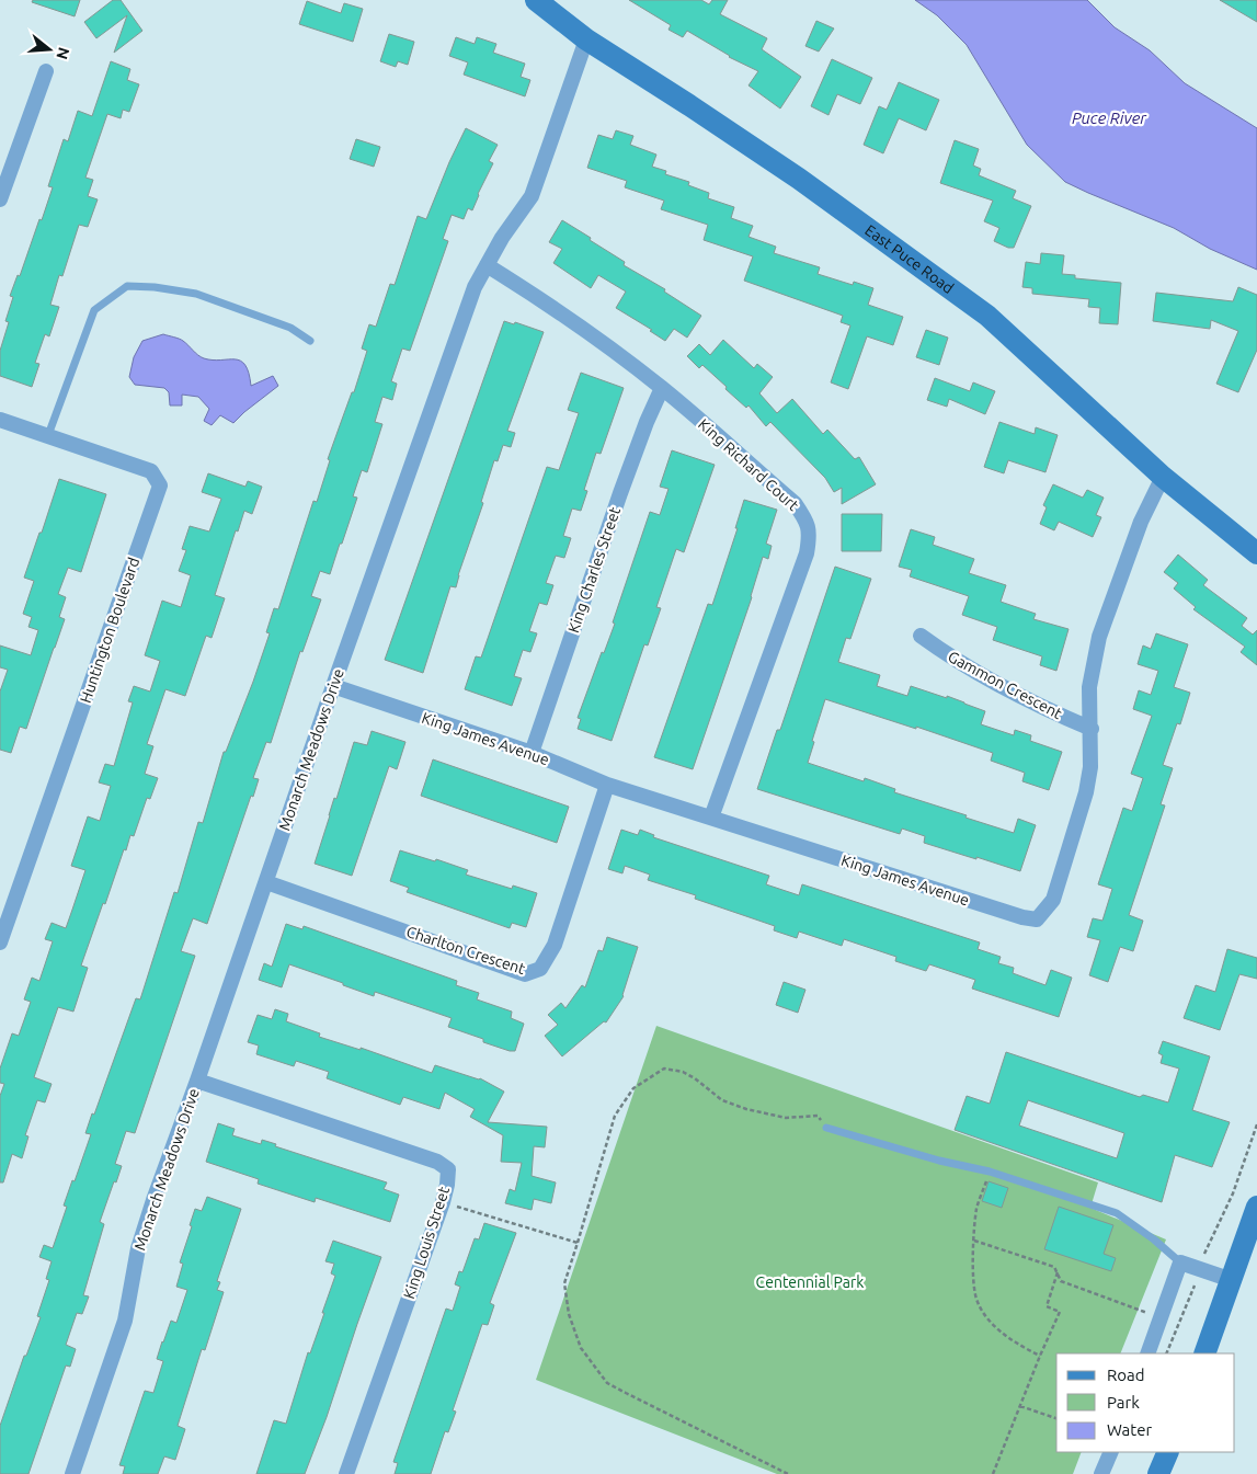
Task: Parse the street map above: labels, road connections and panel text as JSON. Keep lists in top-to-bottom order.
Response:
{
  "streets": {
    "main road": ["East Puce Road"],
    "street": [
      "King Richard Court",
      "King Charles Street",
      "Huntington Boulevard",
      "Gammon Crescent",
      "King James Avenue",
      "Monarch Meadows Drive",
      "Charlton Crescent",
      "King Louis Street"
    ]
  },
  "crossings": [
    ["East Puce Road", "King James Avenue"],
    ["East Puce Road", "Monarch Meadows Drive"],
    ["King Richard Court", "King Charles Street"],
    ["King Richard Court", "King James Avenue"],
    ["King Richard Court", "Monarch Meadows Drive"],
    ["King Charles Street", "King James Avenue"],
    ["Gammon Crescent", "King James Avenue"],
    ["King James Avenue", "Monarch Meadows Drive"],
    ["King James Avenue", "Charlton Crescent"],
    ["Monarch Meadows Drive", "Charlton Crescent"],
    ["Monarch Meadows Drive", "King Louis Street"]
  ],
  "water": ["Puce River"],
  "parks": ["Centennial Park"],
  "legend": ["Road", "Park", "Water"],
  "north": "right"
}
